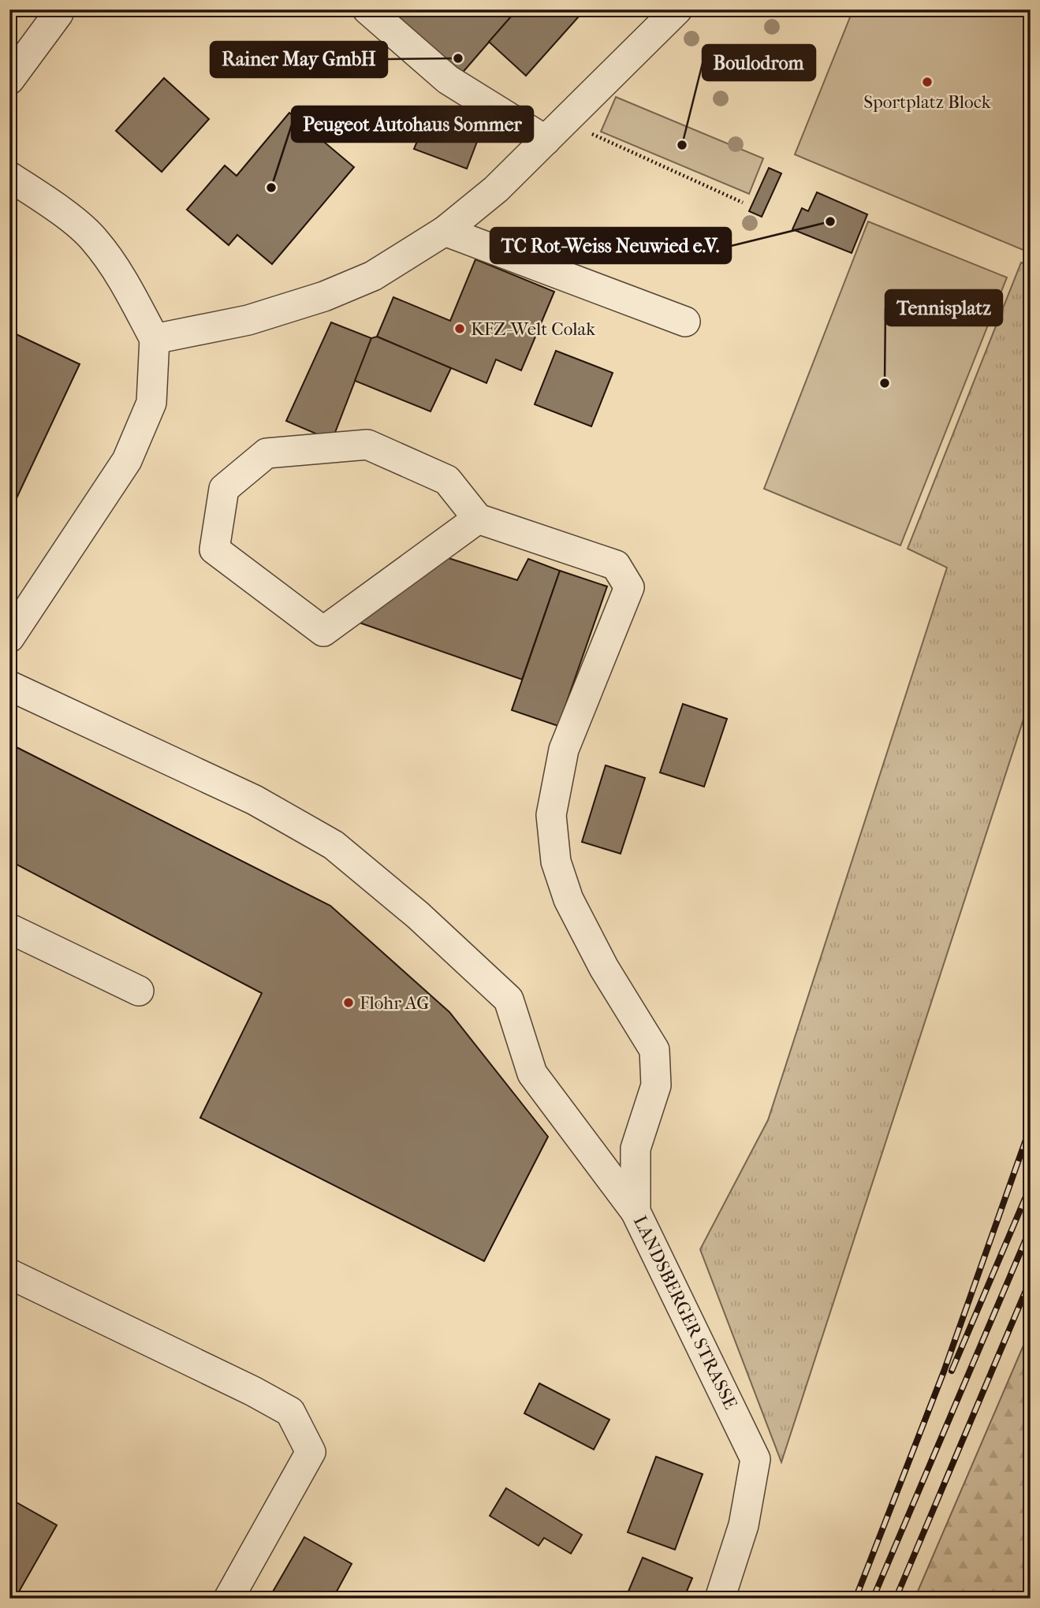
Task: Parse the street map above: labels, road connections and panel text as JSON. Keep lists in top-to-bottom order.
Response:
{
  "streets": {
    "street": ["LANDSBERGER STRASSE"]
  },
  "places": [
    "Rainer May GmbH",
    "Sportplatz Block",
    "Boulodrom",
    "Peugeot Autohaus Sommer",
    "TC Rot-Weiss Neuwied e.V.",
    "KFZ-Welt Colak",
    "Tennisplatz",
    "Flohr AG"
  ]
}
